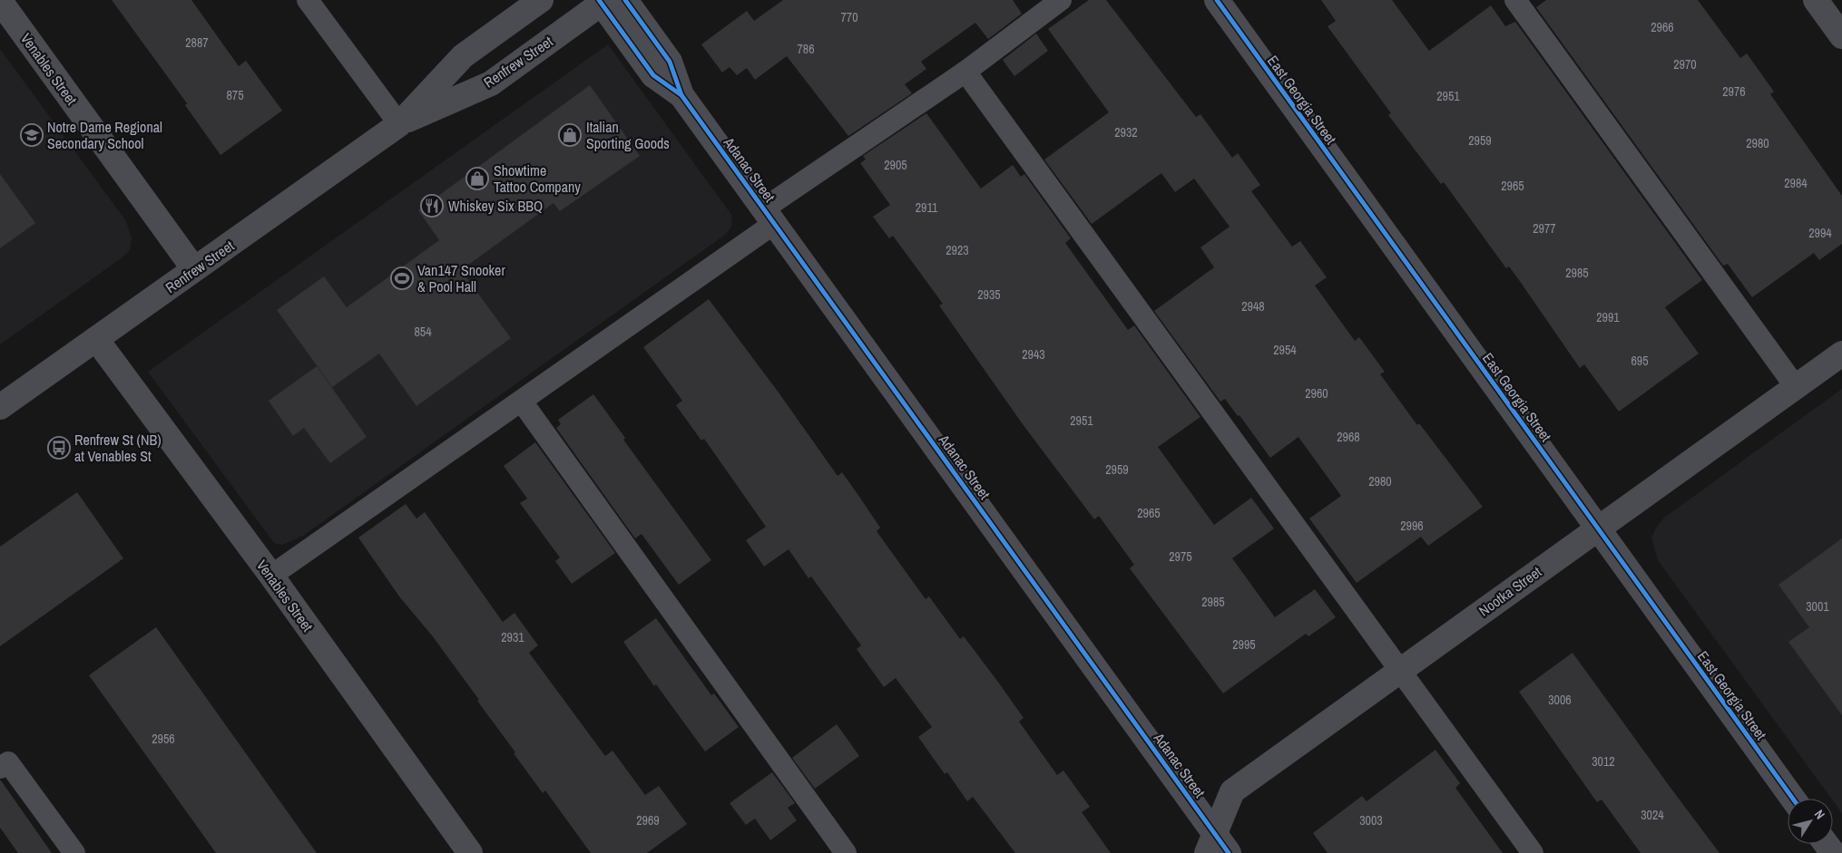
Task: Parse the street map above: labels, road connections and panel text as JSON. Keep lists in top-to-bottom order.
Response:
{
  "streets": {
    "street": [
      "Renfrew Street",
      "Venables Street",
      "East Georgia Street",
      "Adanac Street",
      "Nootka Street"
    ]
  },
  "crossings": [
    ["Renfrew Street", "Venables Street"],
    ["Renfrew Street", "Adanac Street"],
    ["East Georgia Street", "Nootka Street"],
    ["Adanac Street", "Nootka Street"]
  ],
  "places": {
    "school or university": ["Notre Dame Regional Secondary School"],
    "shop": ["Italian Sporting Goods", "Showtime Tattoo Company"],
    "restaurant": ["Whiskey Six BBQ"],
    "sports": ["Van147 Snooker & Pool Hall"],
    "bus stop": ["Renfrew St (NB) at Venables St"]
  },
  "house_numbers": [
    "770",
    "2966",
    "2887",
    "786",
    "2970",
    "2976",
    "875",
    "2951",
    "2932",
    "2959",
    "2980",
    "2905",
    "2984",
    "2965",
    "2911",
    "2977",
    "2994",
    "2923",
    "2985",
    "2935",
    "2948",
    "2991",
    "854",
    "2954",
    "2943",
    "695",
    "2960",
    "2951",
    "2968",
    "2959",
    "2980",
    "2965",
    "2996",
    "2975",
    "2985",
    "3001",
    "2931",
    "2995",
    "3006",
    "2956",
    "3012",
    "3024",
    "2969",
    "3003"
  ],
  "north": "top right"
}
